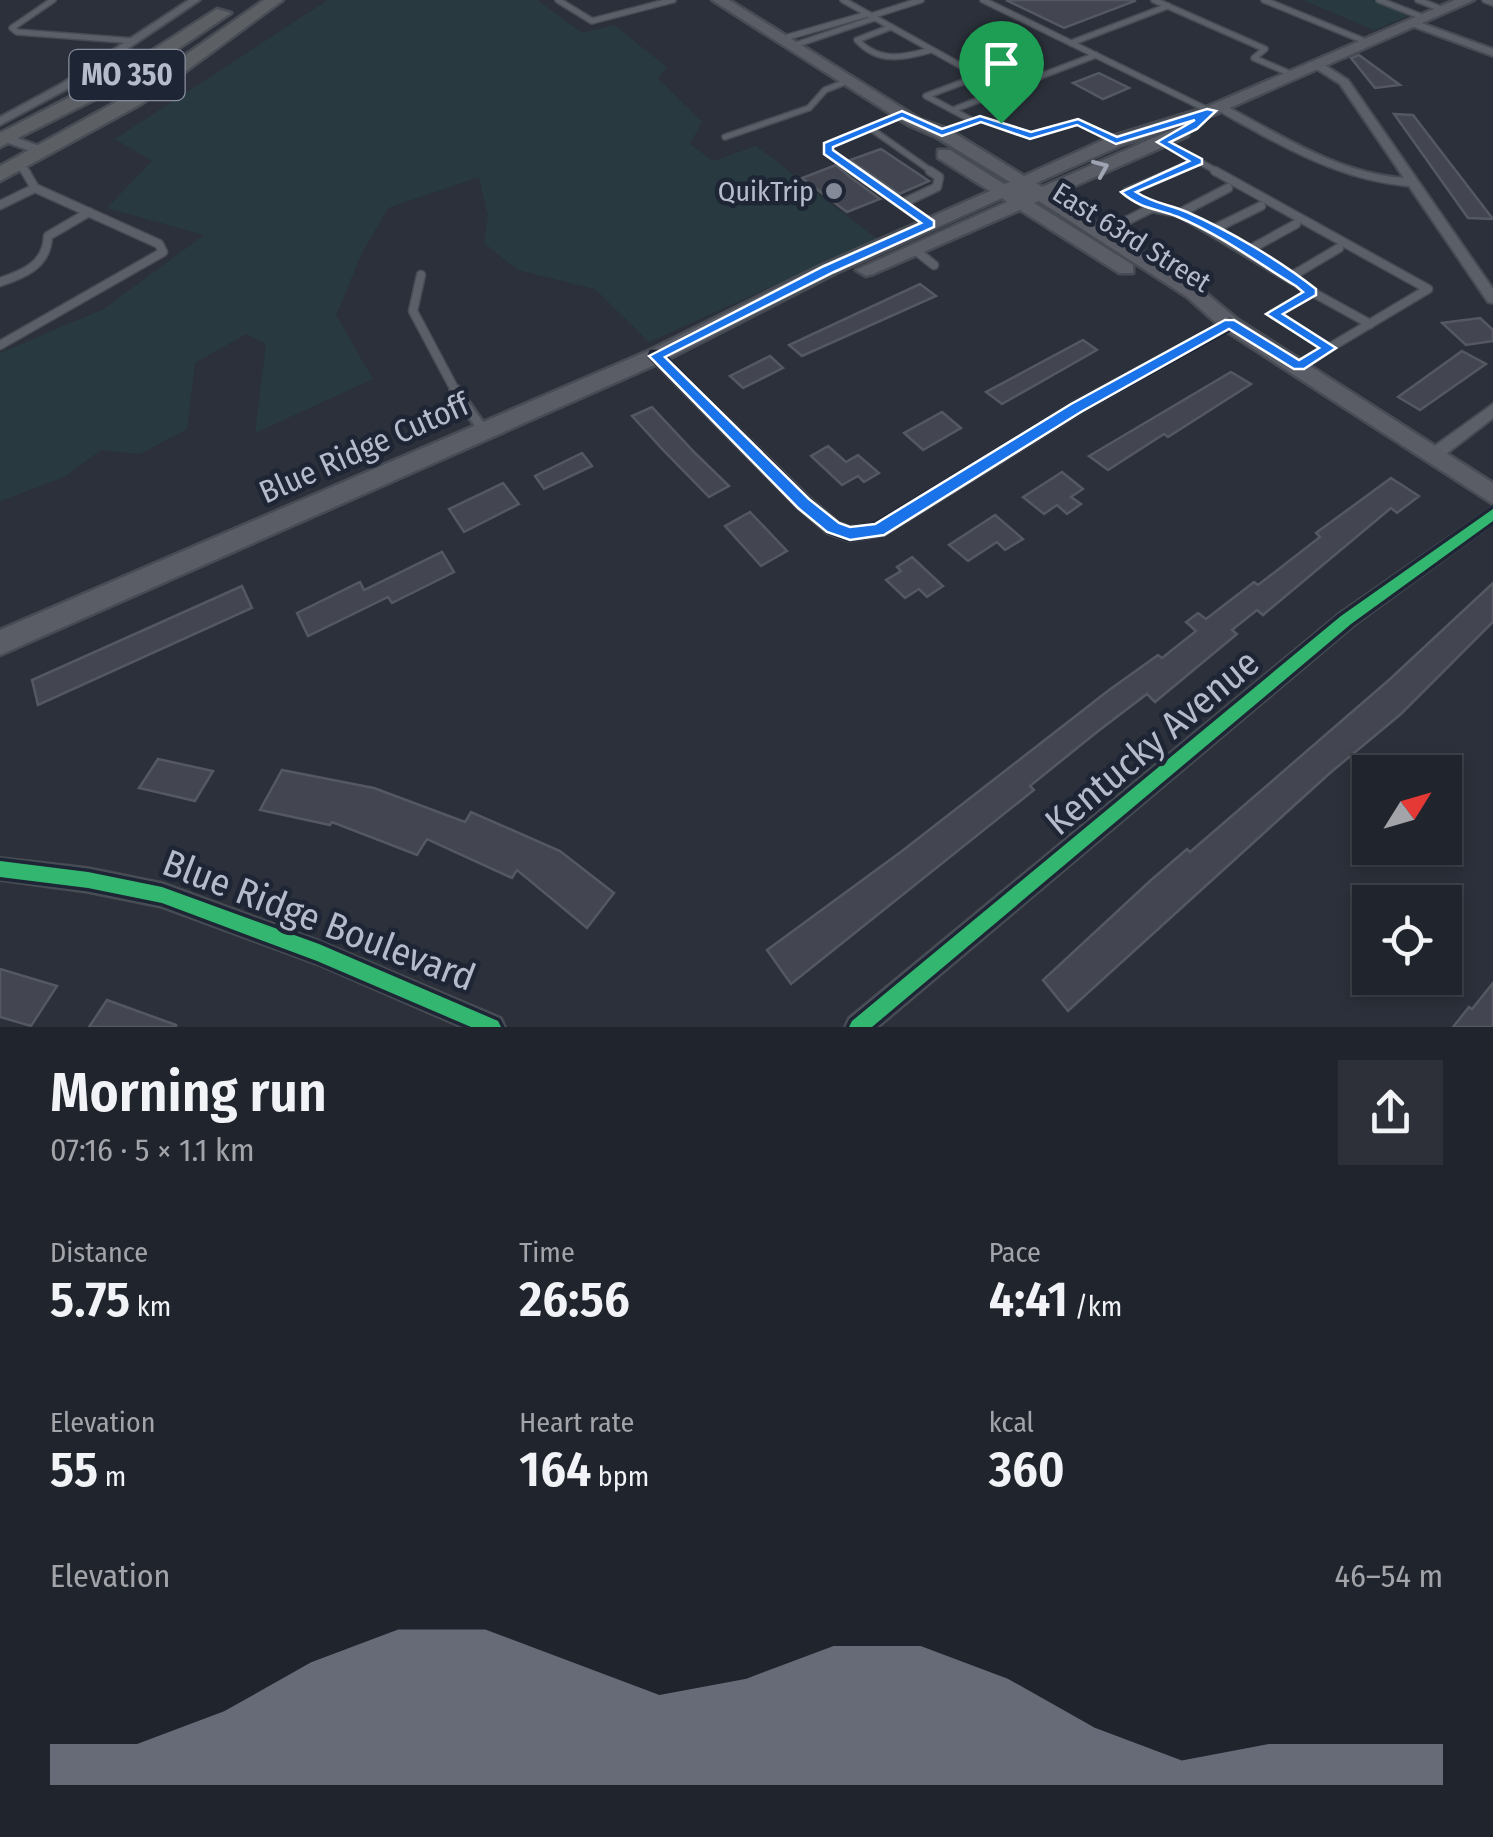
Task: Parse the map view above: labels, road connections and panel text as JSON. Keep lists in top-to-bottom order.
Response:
{
  "streets": {
    "highway": ["MO 350"],
    "main road": ["East 63rd Street", "Blue Ridge Cutoff"],
    "street": ["Kentucky Avenue", "Blue Ridge Boulevard"]
  },
  "crossings": [
    ["East 63rd Street", "Blue Ridge Cutoff"]
  ],
  "places": ["QuikTrip"],
  "north": "top right",
  "page": {
    "heading": ["Morning run", "07:16 · 5 × 1.1 km"],
    "stats": [
      ["Distance", "5.75 km"],
      ["Time", "26:56"],
      ["Pace", "4:41 /km"],
      ["Elevation", "55 m"],
      ["Heart rate", "164 bpm"],
      ["kcal", "360"]
    ],
    "chart": ["Elevation", "46–54 m"]
  }
}
